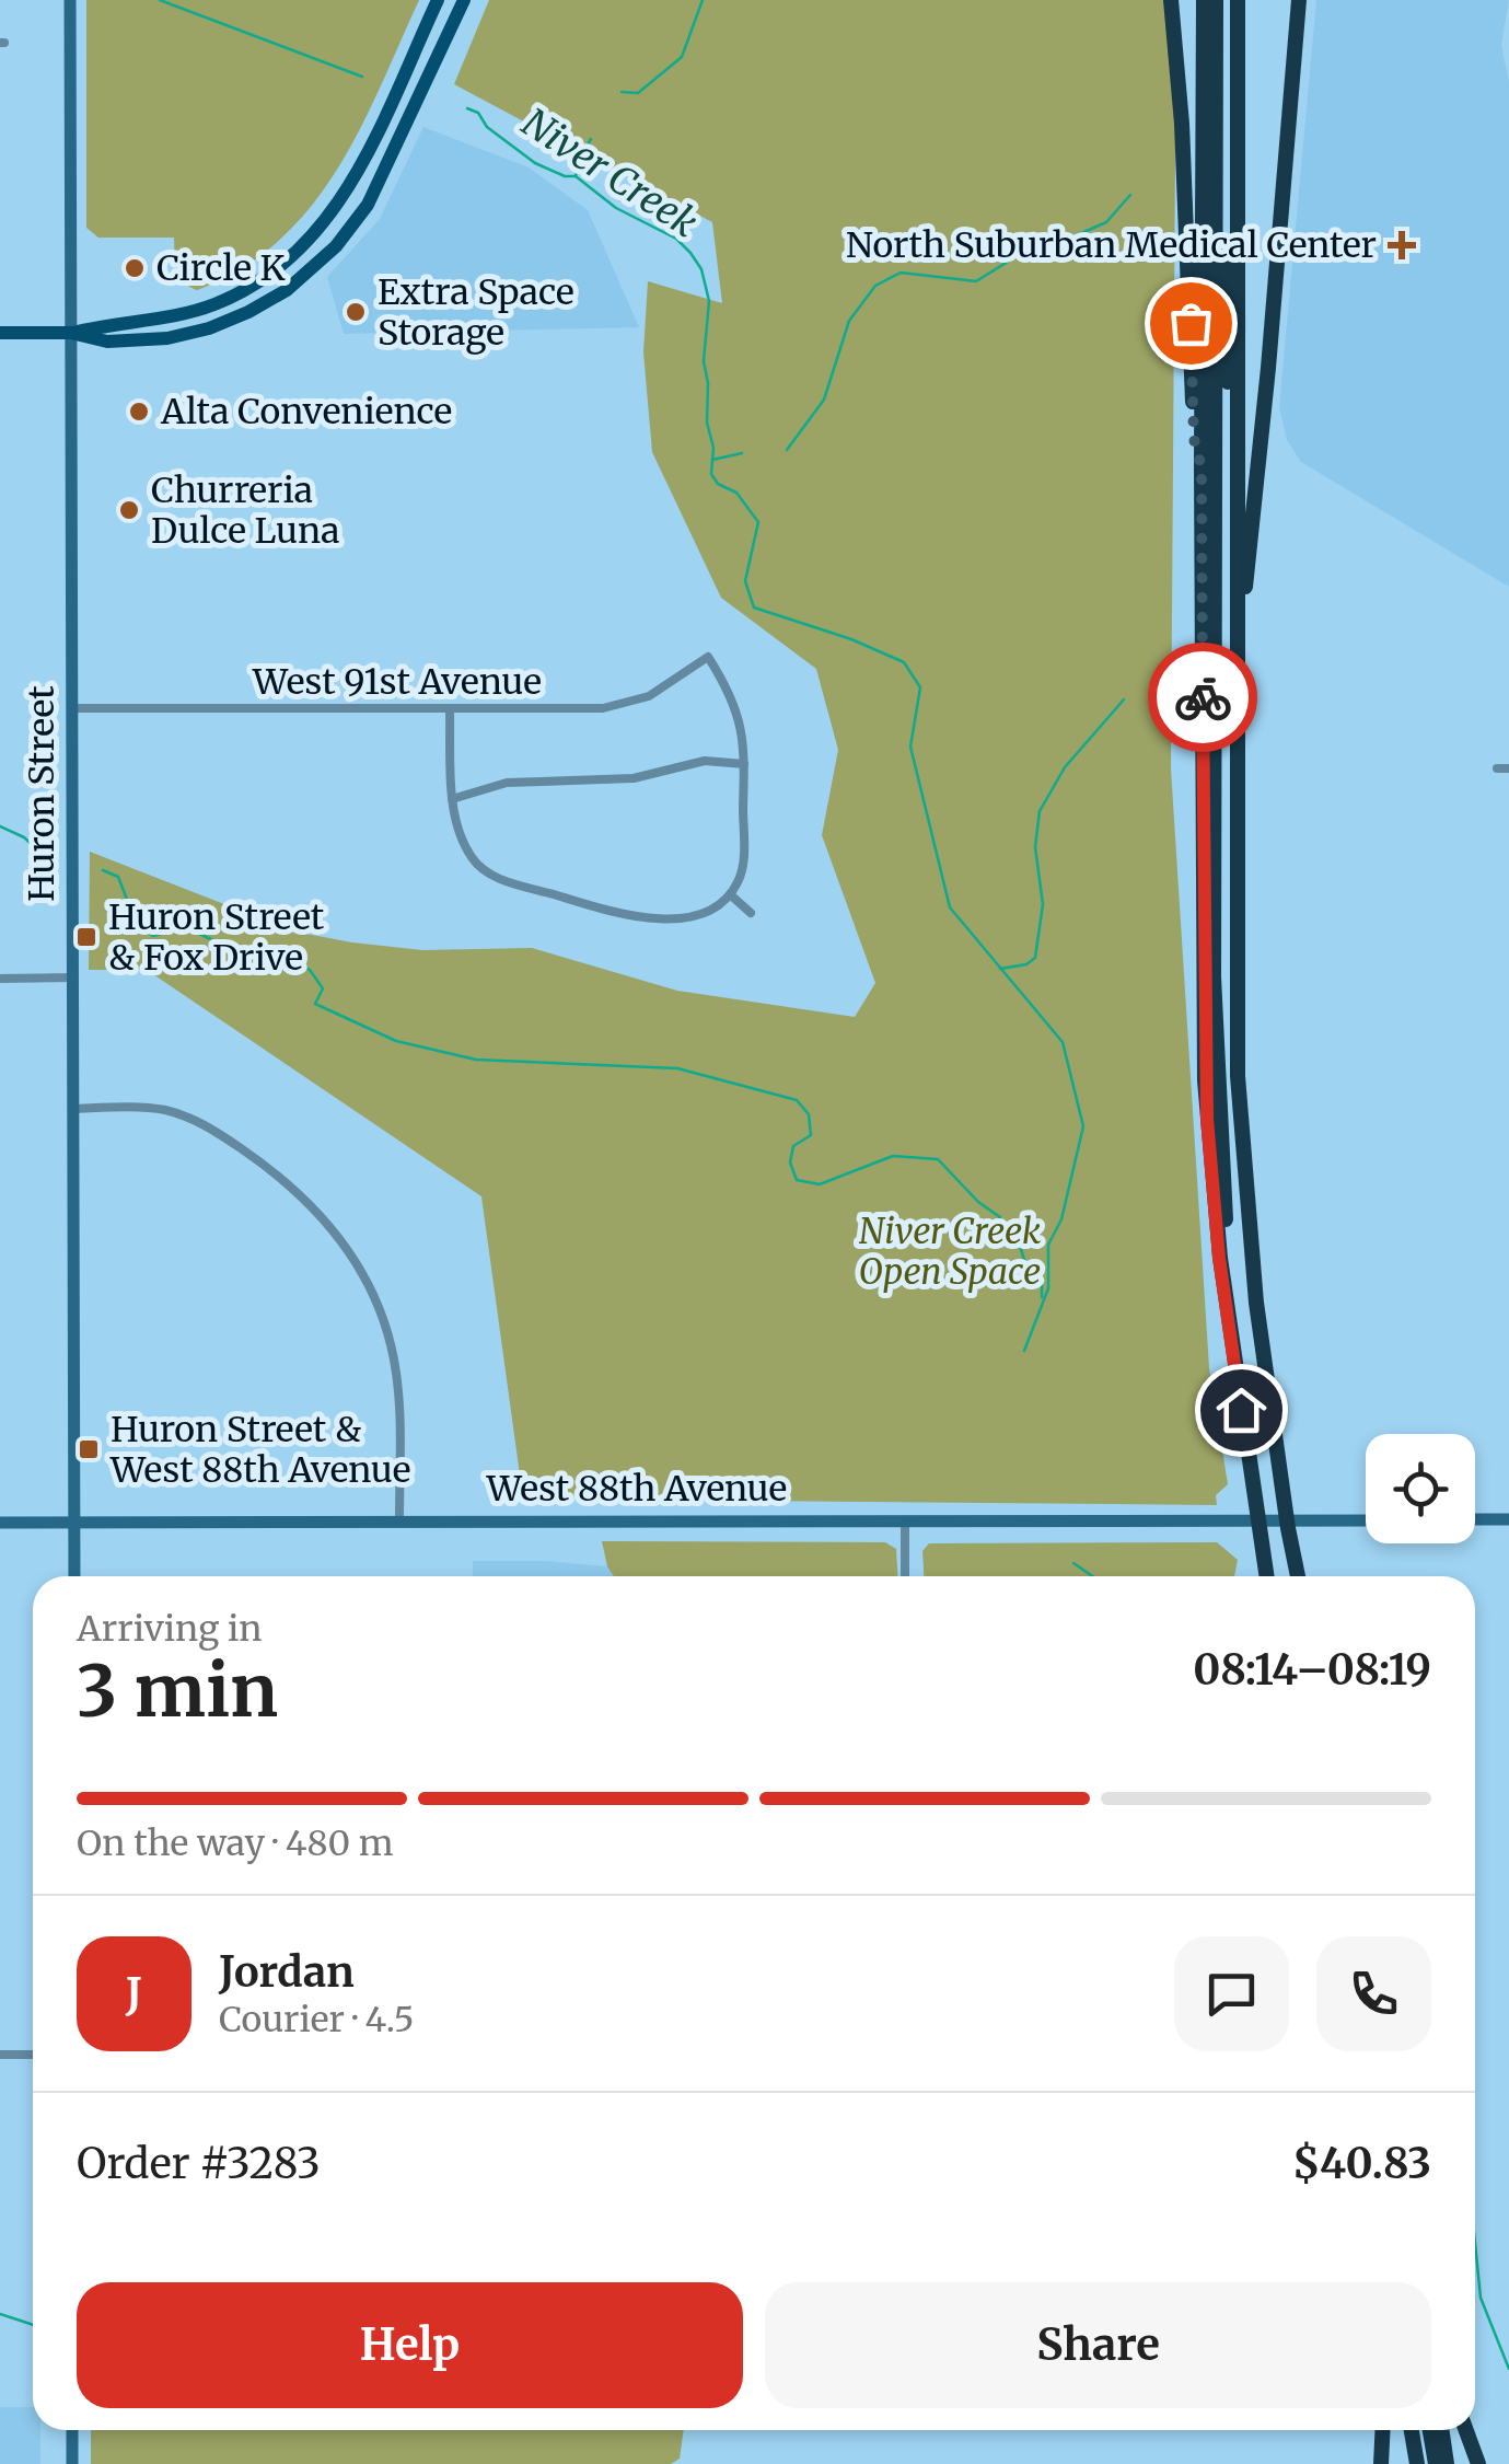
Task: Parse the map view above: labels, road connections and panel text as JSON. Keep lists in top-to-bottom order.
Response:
{
  "streets": {
    "main road": ["Huron Street", "West 88th Avenue"],
    "street": ["West 91st Avenue"]
  },
  "crossings": [
    ["West 91st Avenue", "Huron Street"],
    ["Huron Street", "West 88th Avenue"]
  ],
  "water": ["Niver Creek"],
  "parks": ["Niver Creek Open Space"],
  "places": {
    "health": ["North Suburban Medical Center"],
    "other": [
      "Circle K",
      "Extra Space Storage",
      "Alta Convenience",
      "Churreria Dulce Luna"
    ],
    "transit": ["Huron Street & Fox Drive", "Huron Street & West 88th Avenue"]
  },
  "page": {
    "heading": ["3 min", "Arriving in", "08:14–08:19"],
    "panel": [
      "Jordan",
      "Courier · 4.5",
      "Order #3283",
      "$40.83"
    ],
    "bar": "On the way · 480 m",
    "round": "J",
    "buttons": ["Help", "Share"]
  }
}
